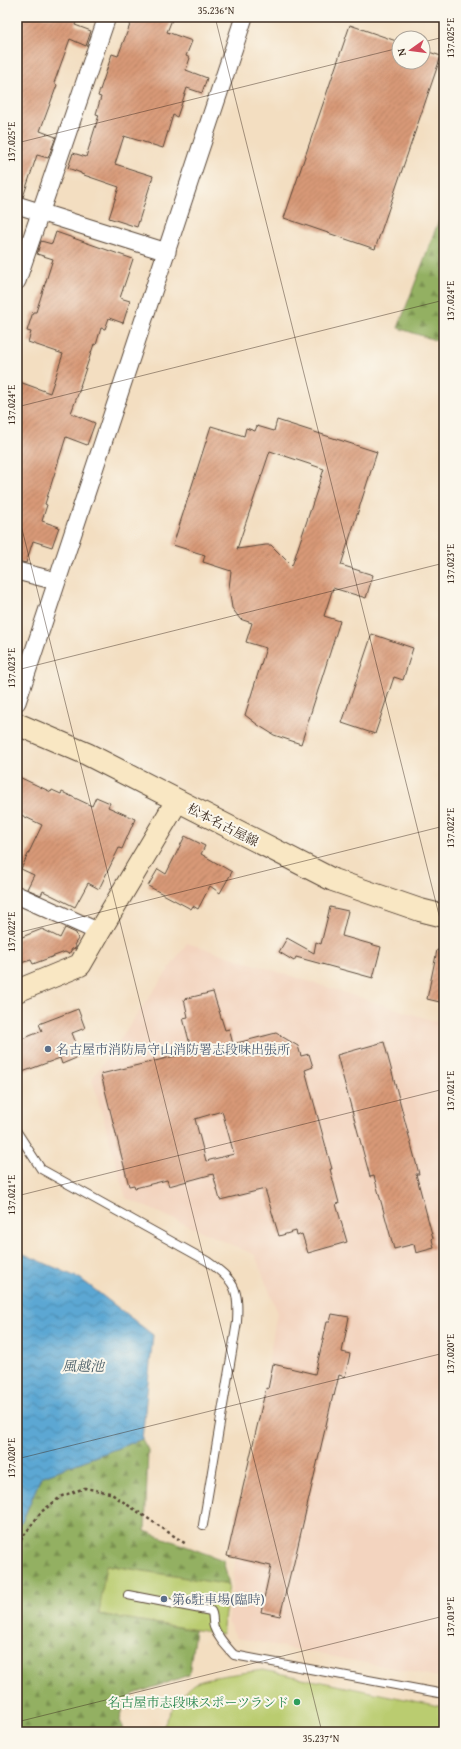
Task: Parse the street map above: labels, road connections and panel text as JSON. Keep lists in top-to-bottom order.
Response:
{
  "streets": {
    "main road": ["松本名古屋線"]
  },
  "water": ["風越池"],
  "places": ["名古屋市消防局守山消防署志段味出張所", "第6駐車場(臨時)", "名古屋市志段味スポーツランド"],
  "north": "left",
  "coordinates": [
    "35.236°N",
    "137.025°E",
    "137.024°E",
    "137.023°E",
    "137.022°E",
    "137.021°E",
    "137.020°E",
    "137.019°E",
    "35.237°N"
  ]
}
